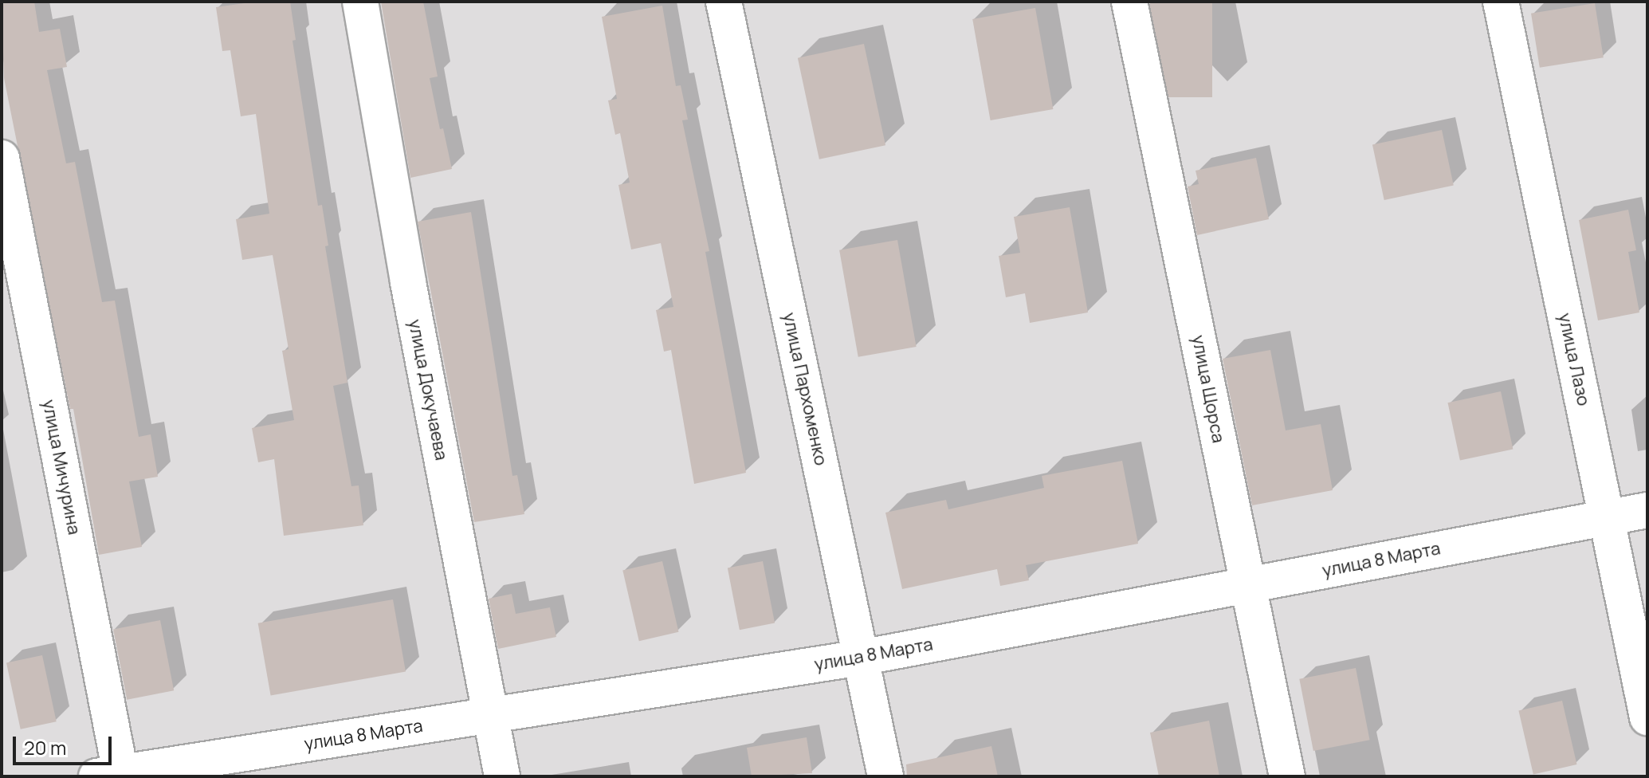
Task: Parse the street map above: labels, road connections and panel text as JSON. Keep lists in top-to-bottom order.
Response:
{
  "streets": {
    "street": [
      "улица Лазо",
      "улица Пархоменко",
      "улица Щорса",
      "улица Докучаева",
      "улица Мичурина",
      "улица 8 Марта"
    ]
  },
  "crossings": [
    ["улица Лазо", "улица 8 Марта"],
    ["улица Пархоменко", "улица 8 Марта"],
    ["улица Щорса", "улица 8 Марта"],
    ["улица Докучаева", "улица 8 Марта"],
    ["улица Мичурина", "улица 8 Марта"]
  ],
  "scale_bar": "20 m"
}
